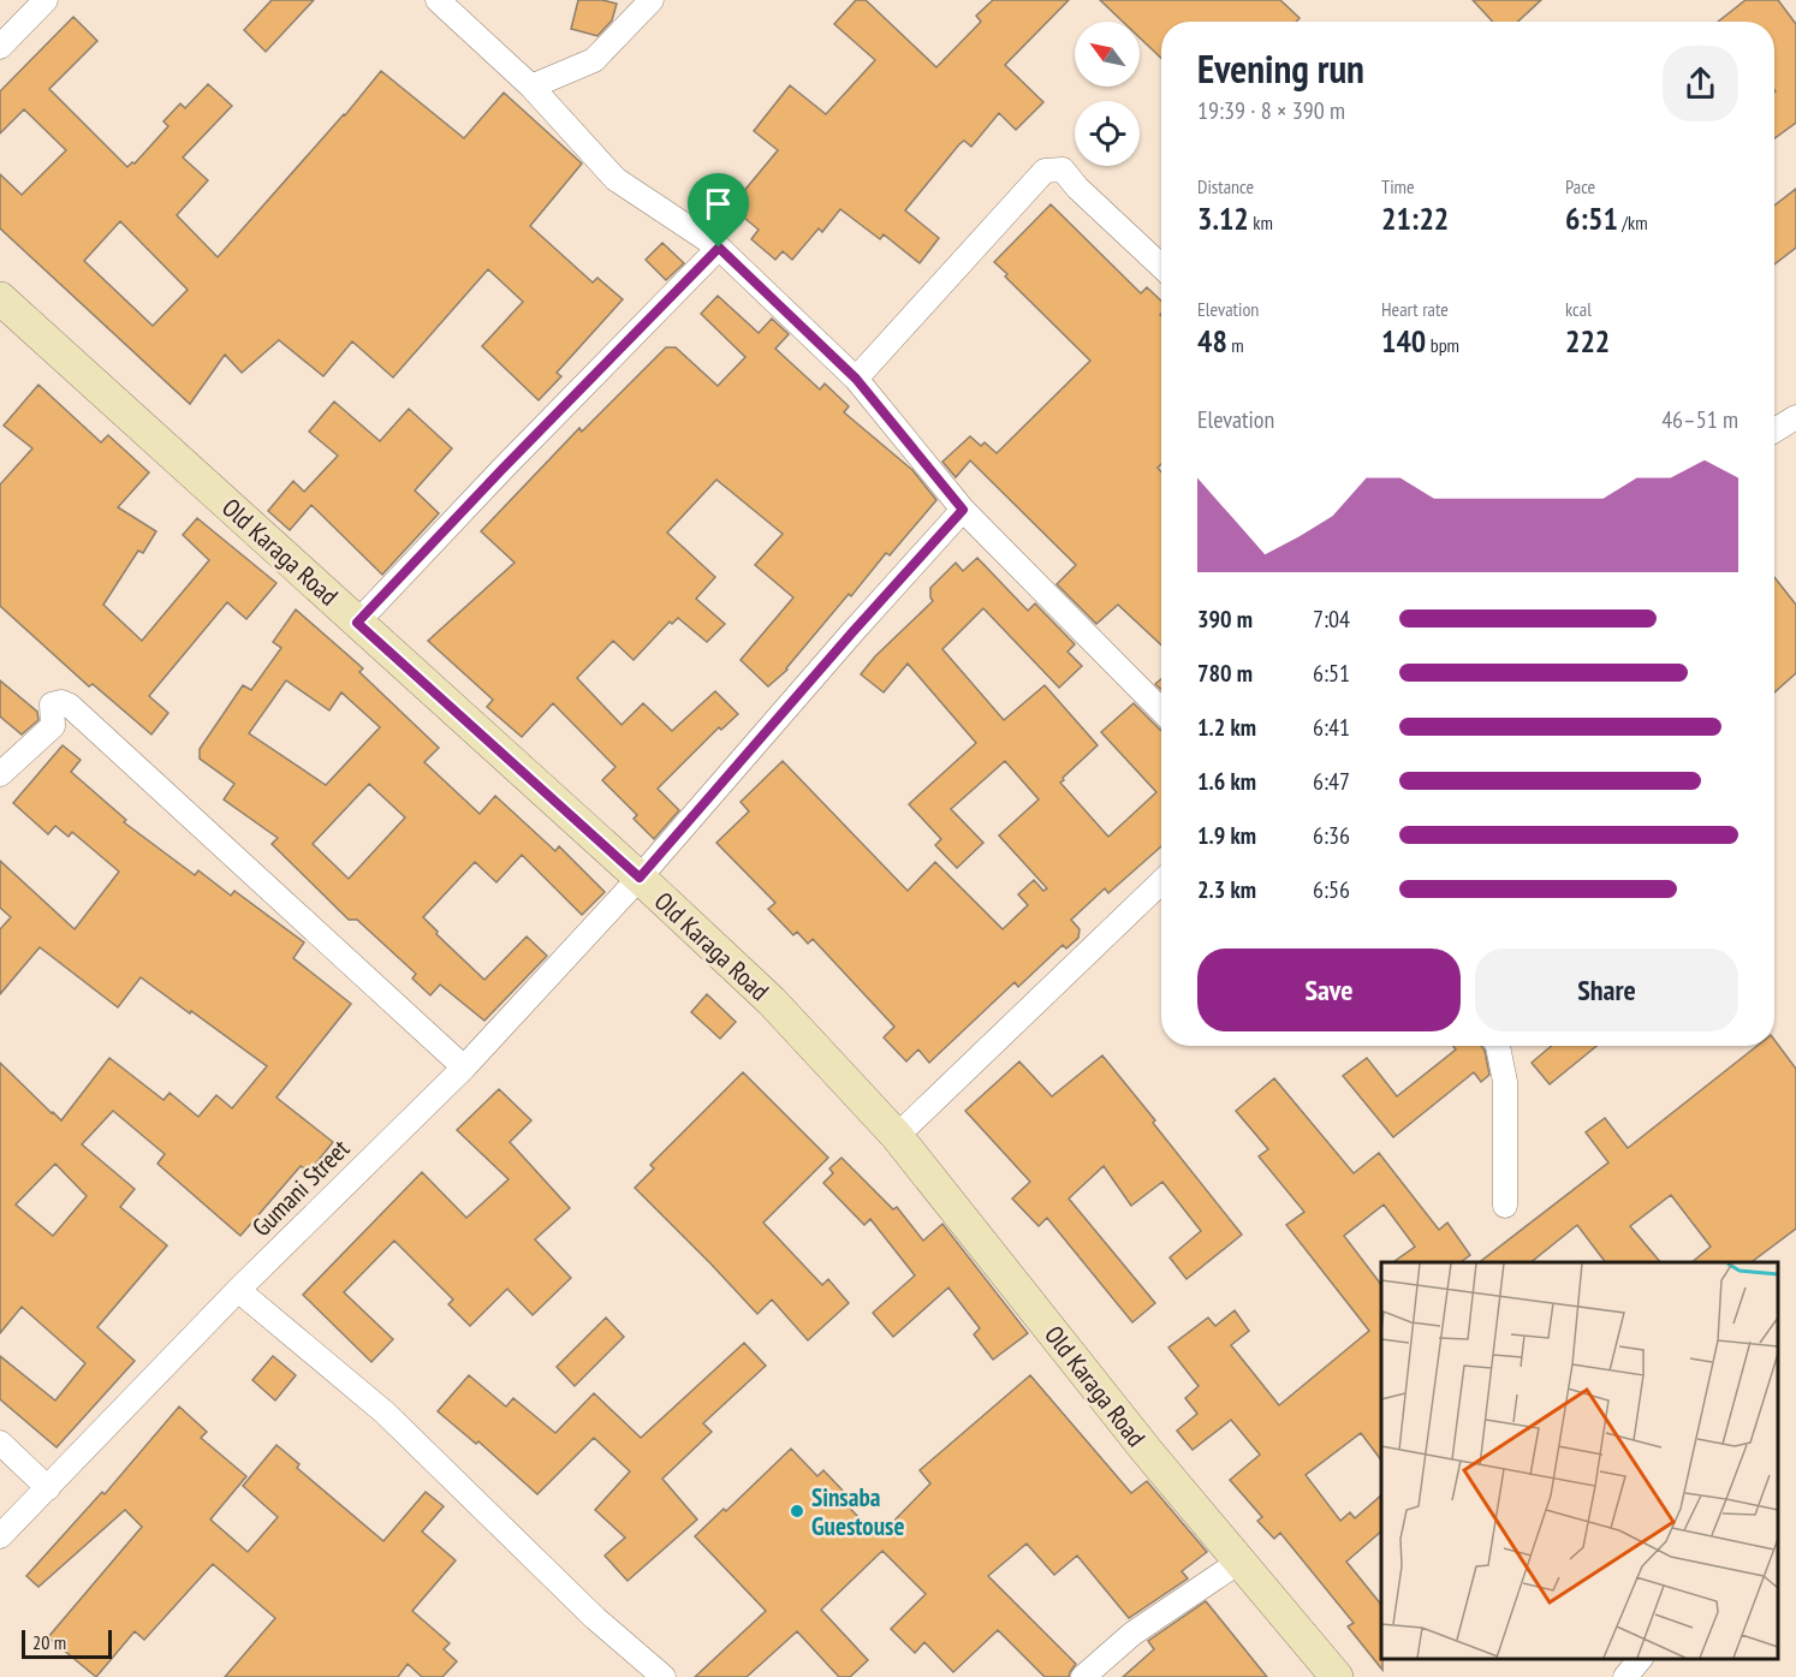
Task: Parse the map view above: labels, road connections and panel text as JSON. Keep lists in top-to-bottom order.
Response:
{
  "streets": {
    "street": ["Old Karaga Road", "Gumani Street"]
  },
  "crossings": [
    ["Old Karaga Road", "Gumani Street"]
  ],
  "places": ["Sinsaba Guestouse"],
  "scale_bar": "20 m",
  "north": "top left",
  "page": {
    "heading": ["Evening run", "19:39 · 8 × 390 m"],
    "stats": [
      ["Distance", "3.12 km"],
      ["Time", "21:22"],
      ["Pace", "6:51 /km"],
      ["Elevation", "48 m"],
      ["Heart rate", "140 bpm"],
      ["kcal", "222"]
    ],
    "chart": ["Elevation", "46–51 m"],
    "list": [
      {
        "name": "390 m",
        "note": "7:04"
      },
      {
        "name": "780 m",
        "note": "6:51"
      },
      {
        "name": "1.2 km",
        "note": "6:41"
      },
      {
        "name": "1.6 km",
        "note": "6:47"
      },
      {
        "name": "1.9 km",
        "note": "6:36"
      },
      {
        "name": "2.3 km",
        "note": "6:56"
      }
    ],
    "buttons": ["Save", "Share"],
    "scale": "20 m"
  }
}
